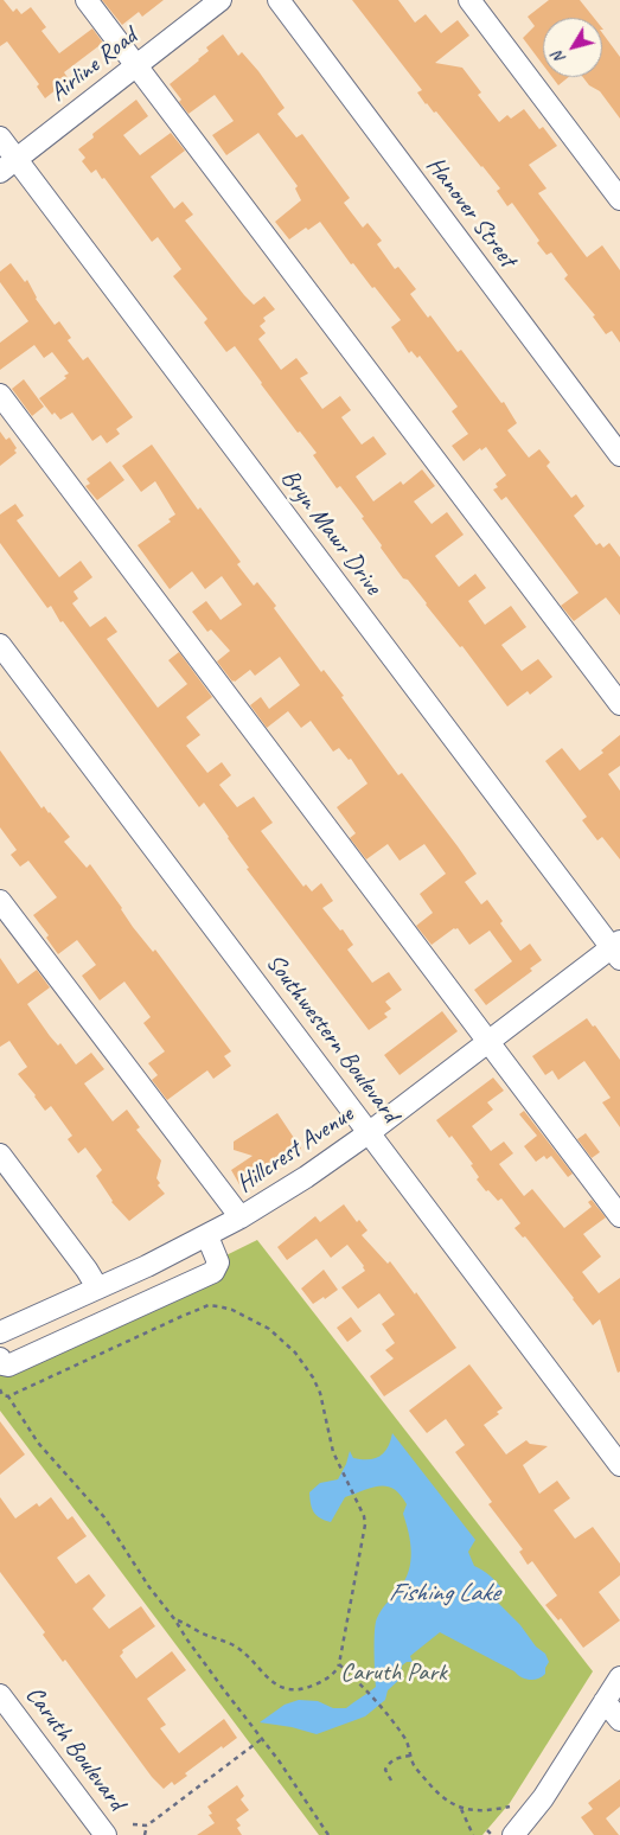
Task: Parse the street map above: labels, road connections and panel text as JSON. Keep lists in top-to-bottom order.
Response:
{
  "streets": {
    "street": [
      "Airline Road",
      "Hanover Street",
      "Bryn Mawr Drive",
      "Southwestern Boulevard",
      "Hillcrest Avenue",
      "Caruth Boulevard"
    ]
  },
  "crossings": [
    ["Airline Road", "Bryn Mawr Drive"],
    ["Bryn Mawr Drive", "Hillcrest Avenue"],
    ["Southwestern Boulevard", "Hillcrest Avenue"]
  ],
  "water": ["Fishing Lake"],
  "parks": ["Caruth Park"],
  "north": "bottom left"
}
